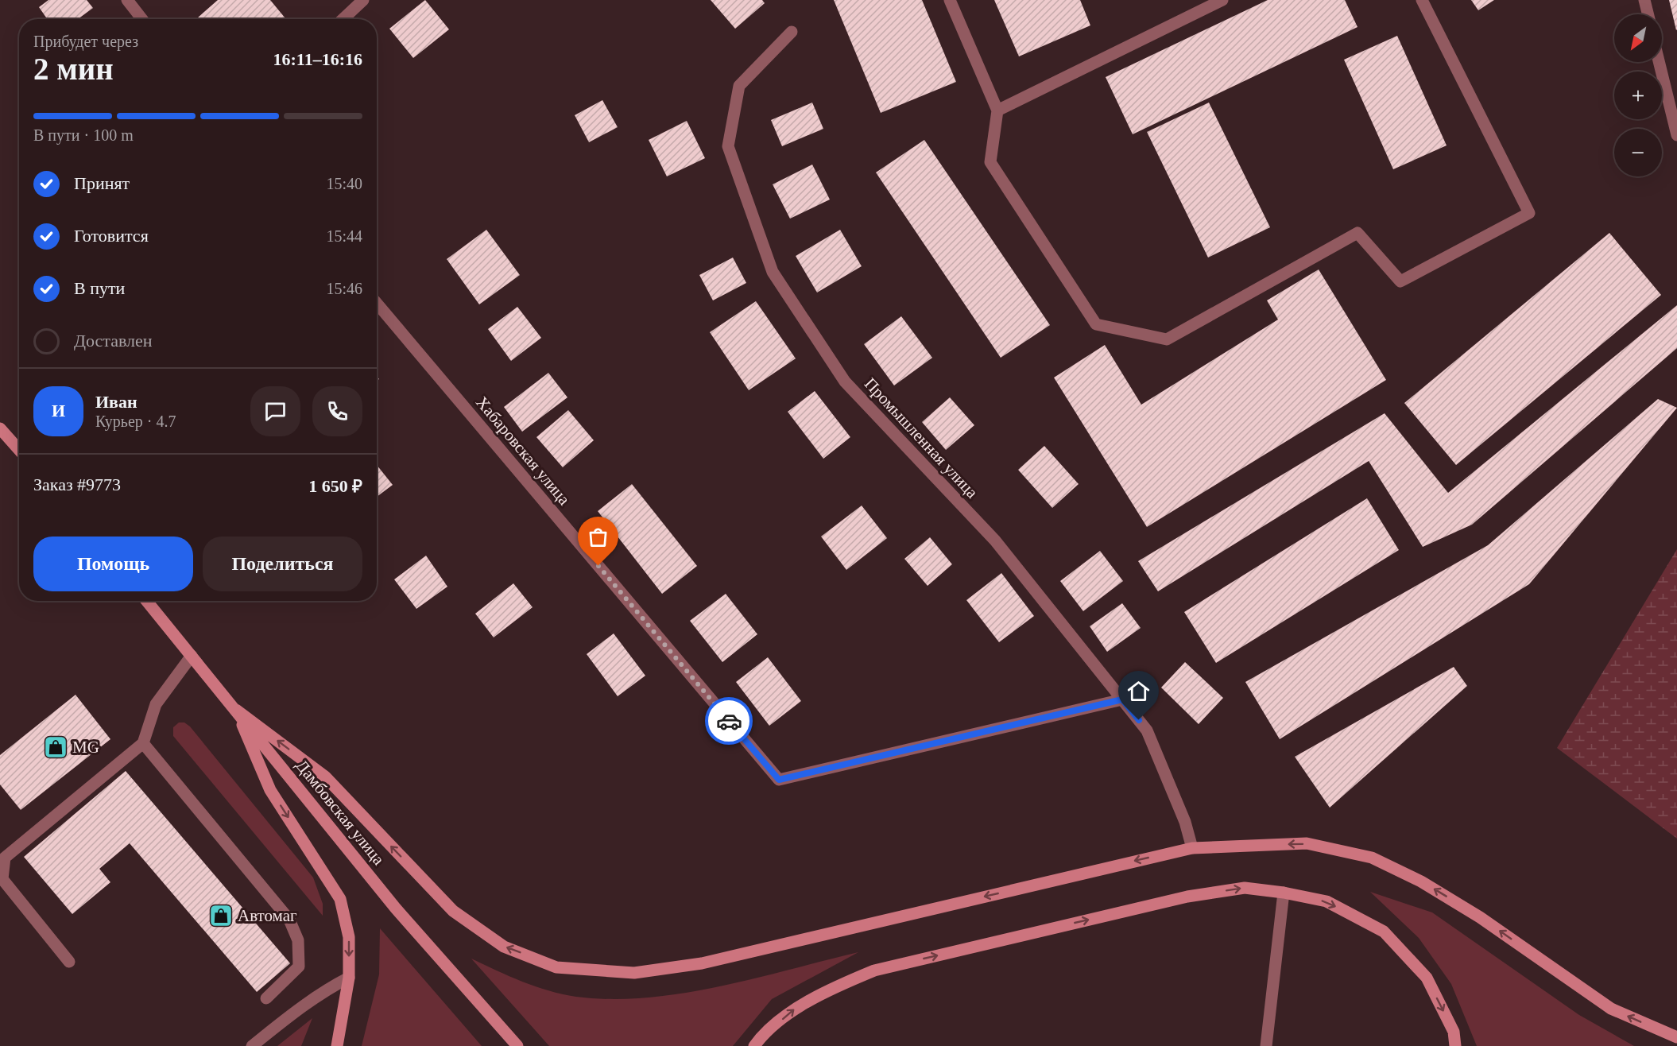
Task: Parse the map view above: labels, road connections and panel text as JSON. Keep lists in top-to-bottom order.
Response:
{
  "streets": {
    "main road": ["Дамбовская улица"],
    "street": ["Промышленная улица", "Хабаровская улица"]
  },
  "crossings": [
    ["Промышленная улица", "Хабаровская улица"]
  ],
  "places": {
    "shop": ["MG", "Автомаг"]
  },
  "north": "bottom left",
  "page": {
    "map_buttons": ["+", "−"],
    "heading": ["2 мин", "Прибудет через", "16:11–16:16"],
    "panel": [
      "Иван",
      "Курьер · 4.7",
      "Заказ #9773",
      "1 650 ₽"
    ],
    "bar": "В пути · 100 m",
    "list": [
      ["Принят", "15:40"],
      ["Готовится", "15:44"],
      ["В пути", "15:46"],
      "Доставлен"
    ],
    "round": "И",
    "buttons": ["Помощь", "Поделиться"]
  }
}
